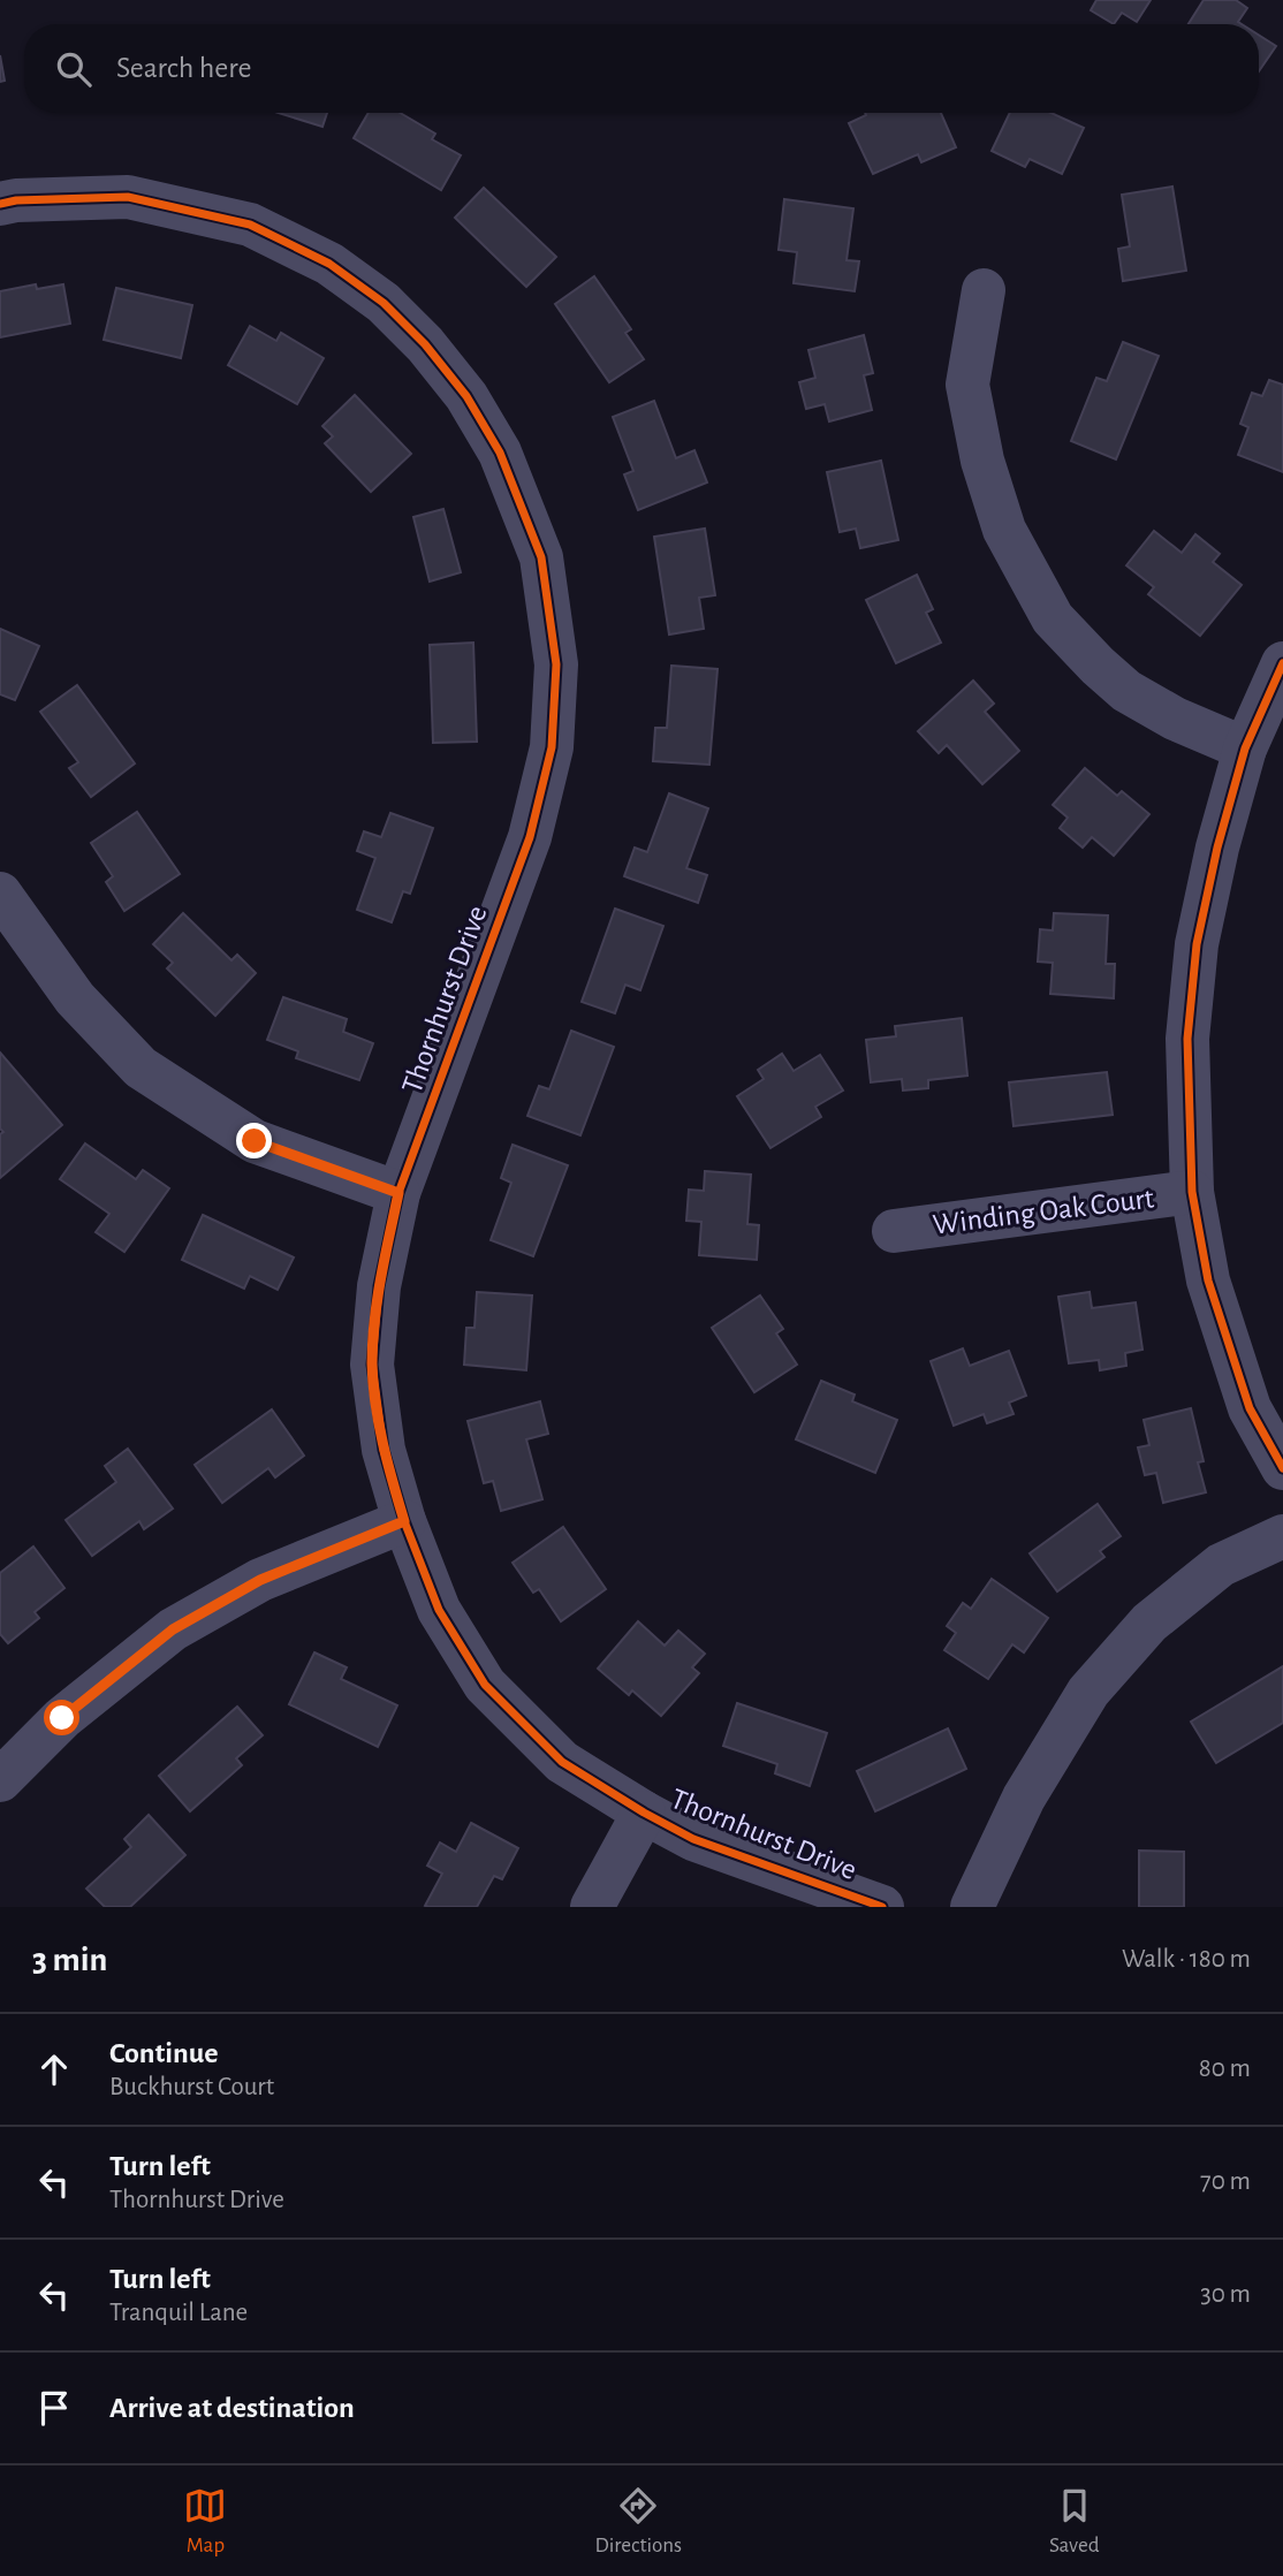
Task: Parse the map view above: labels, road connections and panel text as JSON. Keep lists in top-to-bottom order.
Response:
{
  "streets": {
    "street": ["Thornhurst Drive", "Winding Oak Court"]
  },
  "page": {
    "search": "Search here",
    "heading": ["3 min", "Walk · 180 m"],
    "list": [
      ["Continue", "Buckhurst Court", "80 m"],
      ["Turn left", "Thornhurst Drive", "70 m"],
      ["Turn left", "Tranquil Lane", "30 m"],
      "Arrive at destination"
    ],
    "nav": ["Map", "Directions", "Saved"]
  }
}
